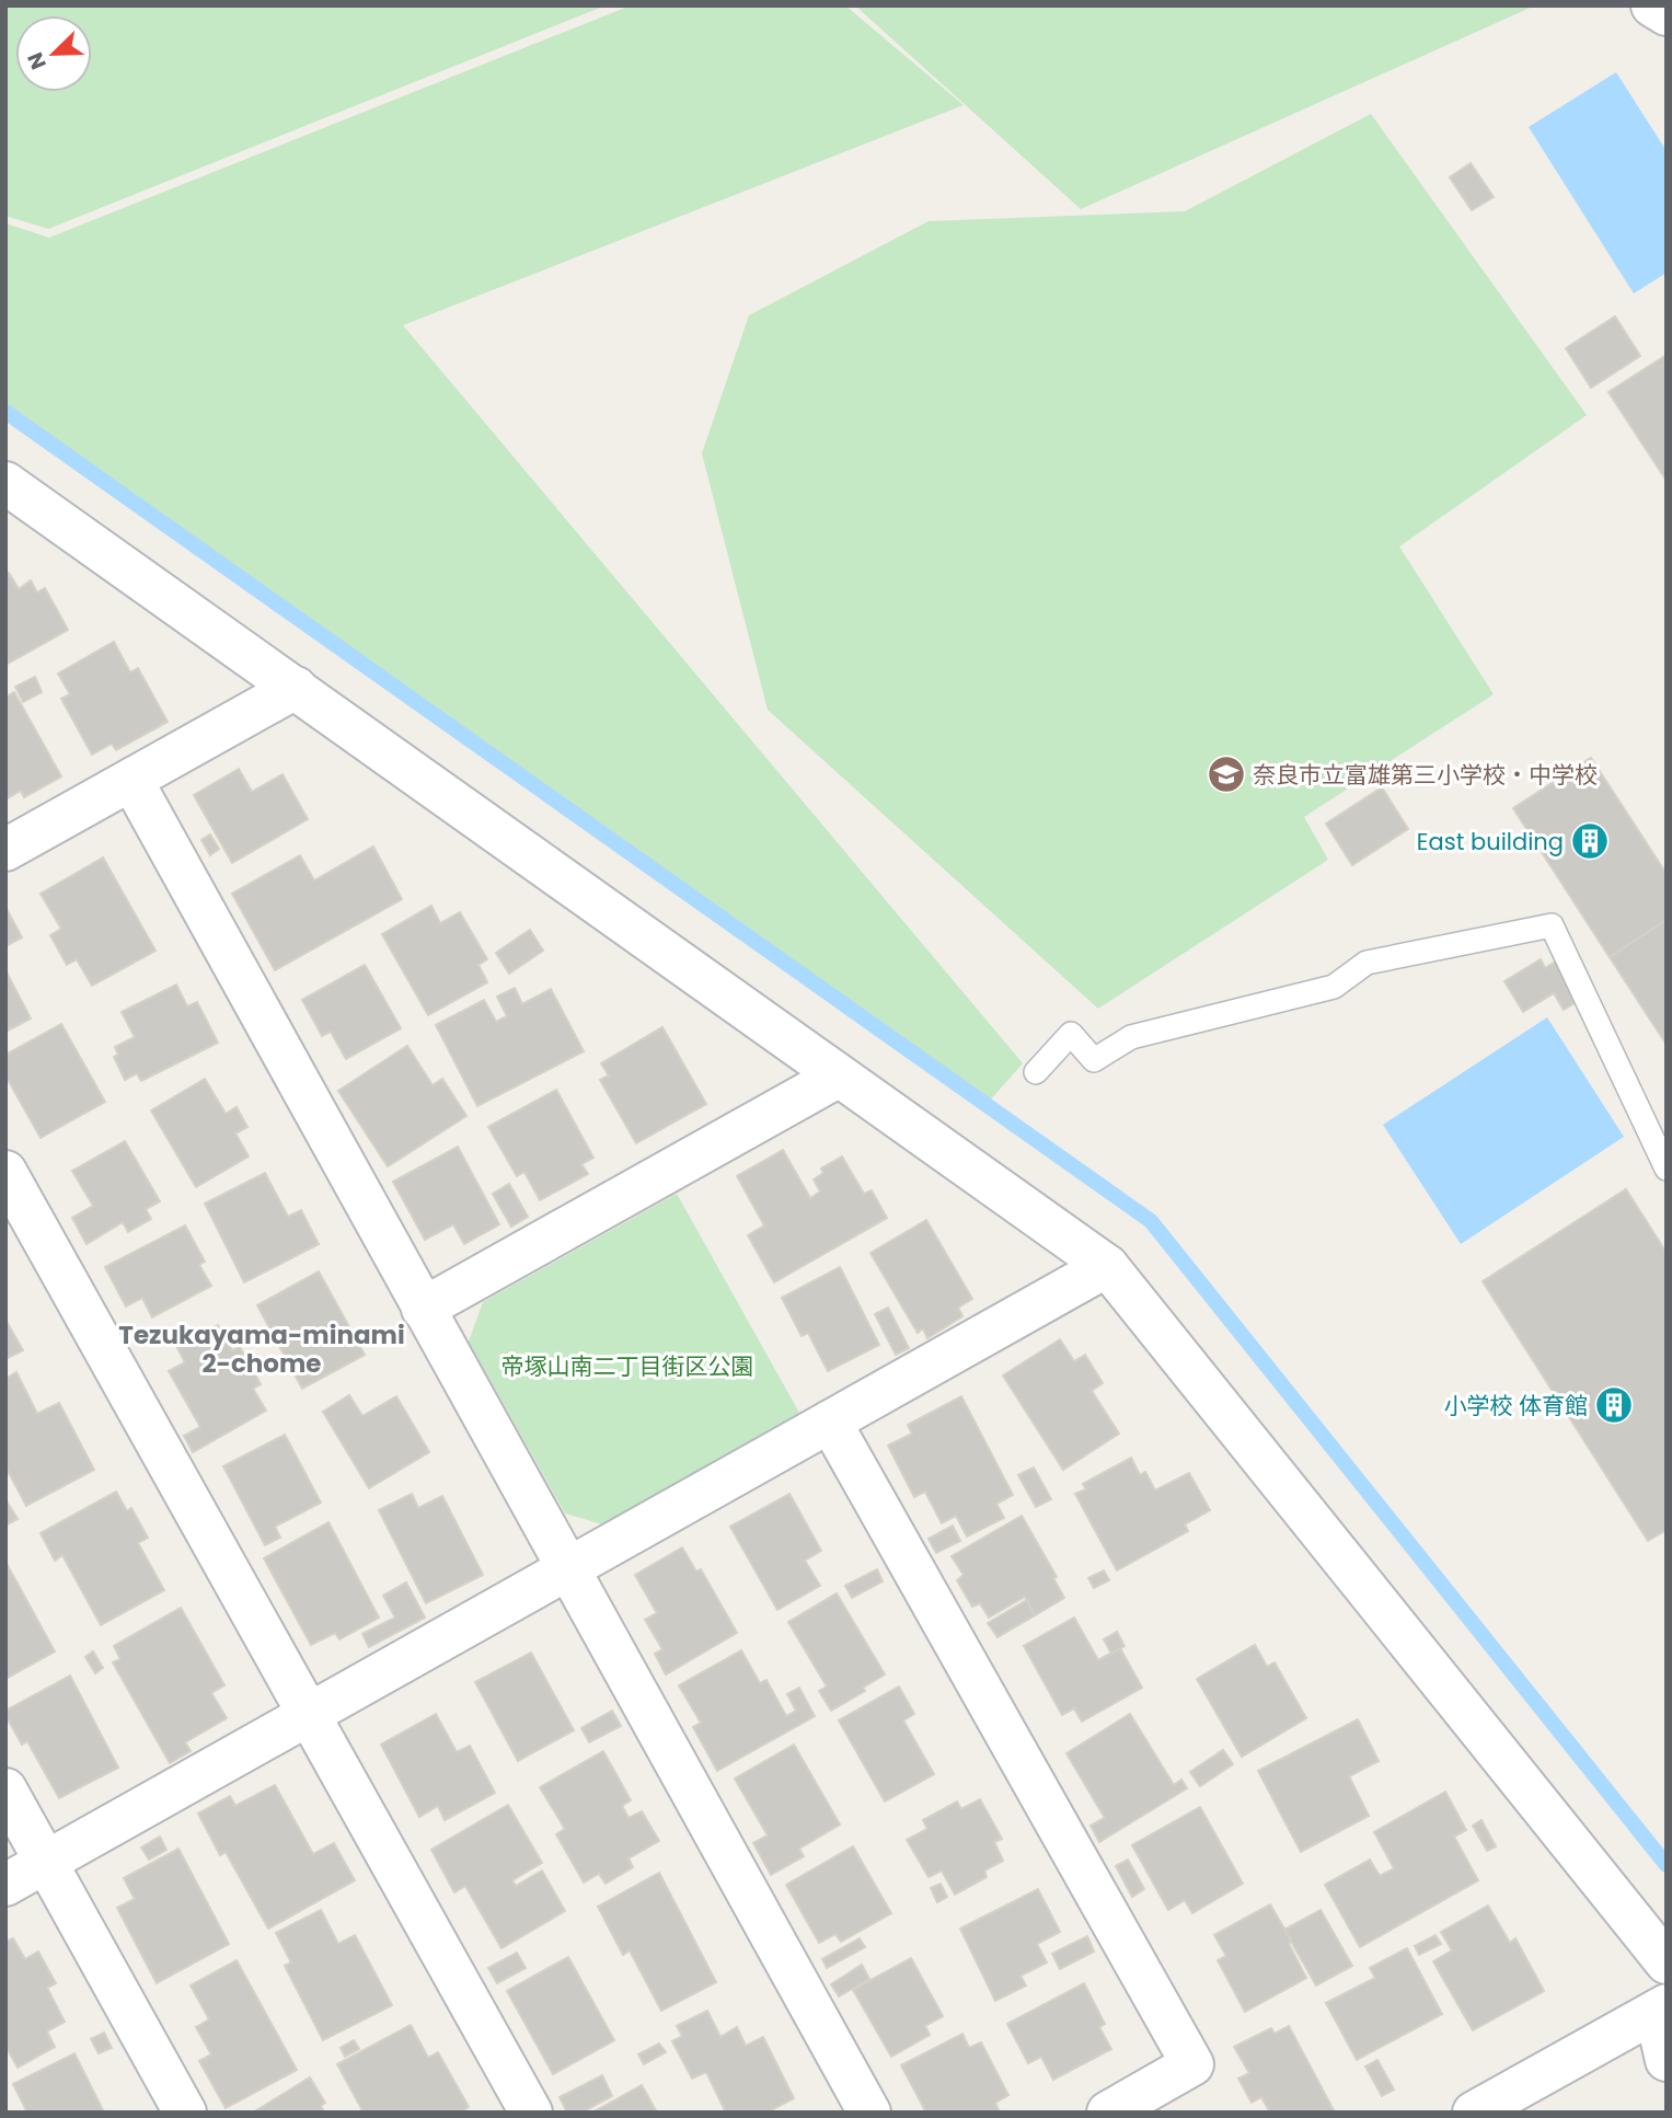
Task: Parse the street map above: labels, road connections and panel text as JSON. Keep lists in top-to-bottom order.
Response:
{
  "districts": ["Tezukayama-minami 2-chome"],
  "parks": ["帝塚山南二丁目街区公園"],
  "places": {
    "school or university": ["奈良市立富雄第三小学校・中学校"],
    "building": ["East building", "小学校 体育館"]
  },
  "north": "bottom left"
}
